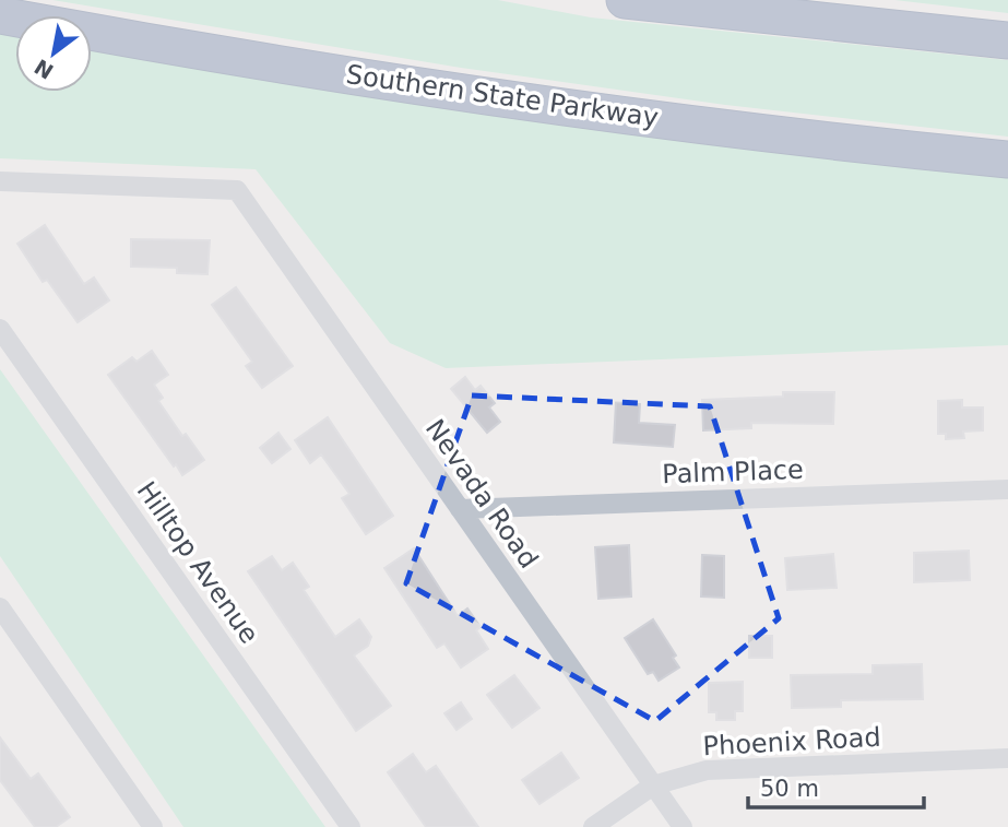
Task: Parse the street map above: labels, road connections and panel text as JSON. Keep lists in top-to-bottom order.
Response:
{
  "streets": {
    "highway": ["Southern State Parkway"],
    "street": [
      "Palm Place",
      "Nevada Road",
      "Hilltop Avenue",
      "Phoenix Road"
    ]
  },
  "crossings": [
    ["Palm Place", "Nevada Road"],
    ["Nevada Road", "Phoenix Road"]
  ],
  "scale_bar": "50 m",
  "north": "bottom left"
}
